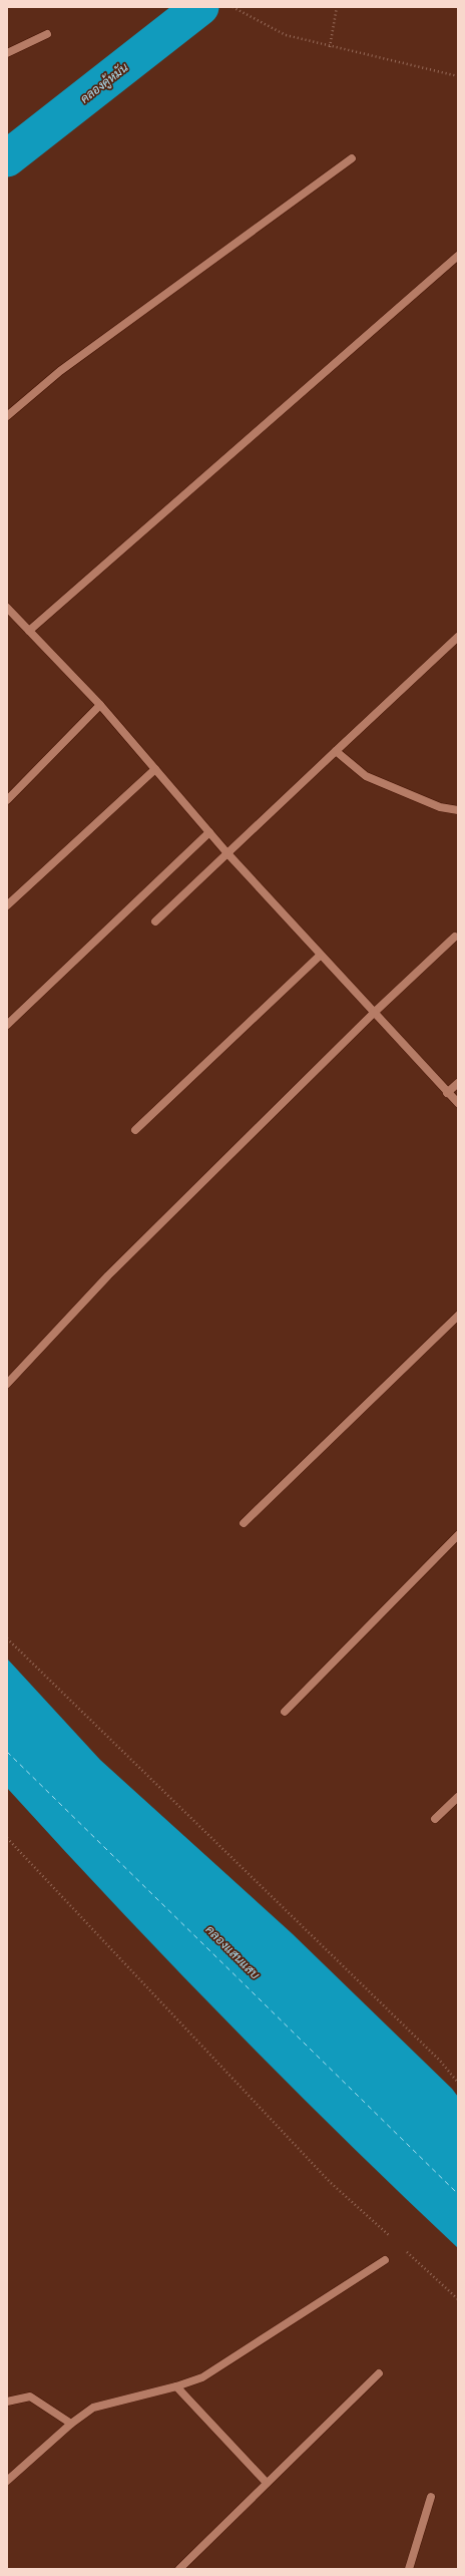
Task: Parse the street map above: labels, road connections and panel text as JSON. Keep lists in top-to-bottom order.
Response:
{
  "water": ["คลองคู้หมัน", "คลองแสนแสบ"]
}
